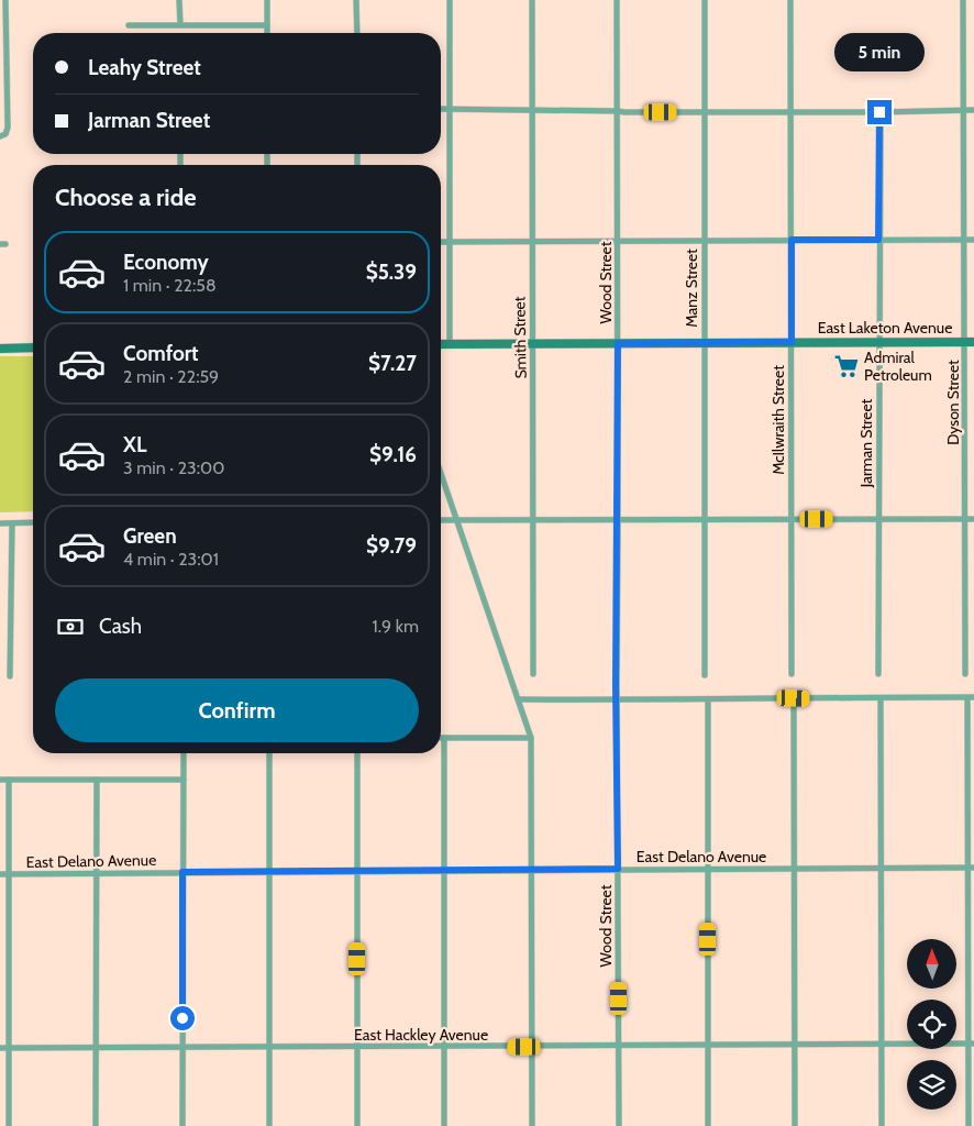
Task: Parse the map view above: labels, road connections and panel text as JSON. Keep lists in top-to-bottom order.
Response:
{
  "streets": {
    "main road": ["East Laketon Avenue"],
    "street": [
      "Wood Street",
      "Manz Street",
      "Smith Street",
      "Dyson Street",
      "McIlwraith Street",
      "Jarman Street",
      "East Delano Avenue",
      "East Hackley Avenue"
    ]
  },
  "crossings": [
    ["Wood Street", "East Laketon Avenue"],
    ["Wood Street", "East Delano Avenue"],
    ["Wood Street", "East Hackley Avenue"],
    ["Manz Street", "East Laketon Avenue"],
    ["East Laketon Avenue", "Smith Street"],
    ["East Laketon Avenue", "Dyson Street"],
    ["East Laketon Avenue", "McIlwraith Street"],
    ["East Laketon Avenue", "Jarman Street"]
  ],
  "places": {
    "supermarket": ["Admiral Petroleum"]
  },
  "north": "top",
  "page": {
    "bubble": "5 min",
    "banner": ["Leahy Street", "Jarman Street"],
    "heading": "Choose a ride",
    "list": [
      {
        "name": "Economy",
        "note": "1 min · 22:58",
        "value": "$5.39"
      },
      {
        "name": "Comfort",
        "note": "2 min · 22:59",
        "value": "$7.27"
      },
      {
        "name": "XL",
        "note": "3 min · 23:00",
        "value": "$9.16"
      },
      {
        "name": "Green",
        "note": "4 min · 23:01",
        "value": "$9.79"
      }
    ],
    "pay": ["Cash", "1.9 km"],
    "buttons": "Confirm"
  }
}
